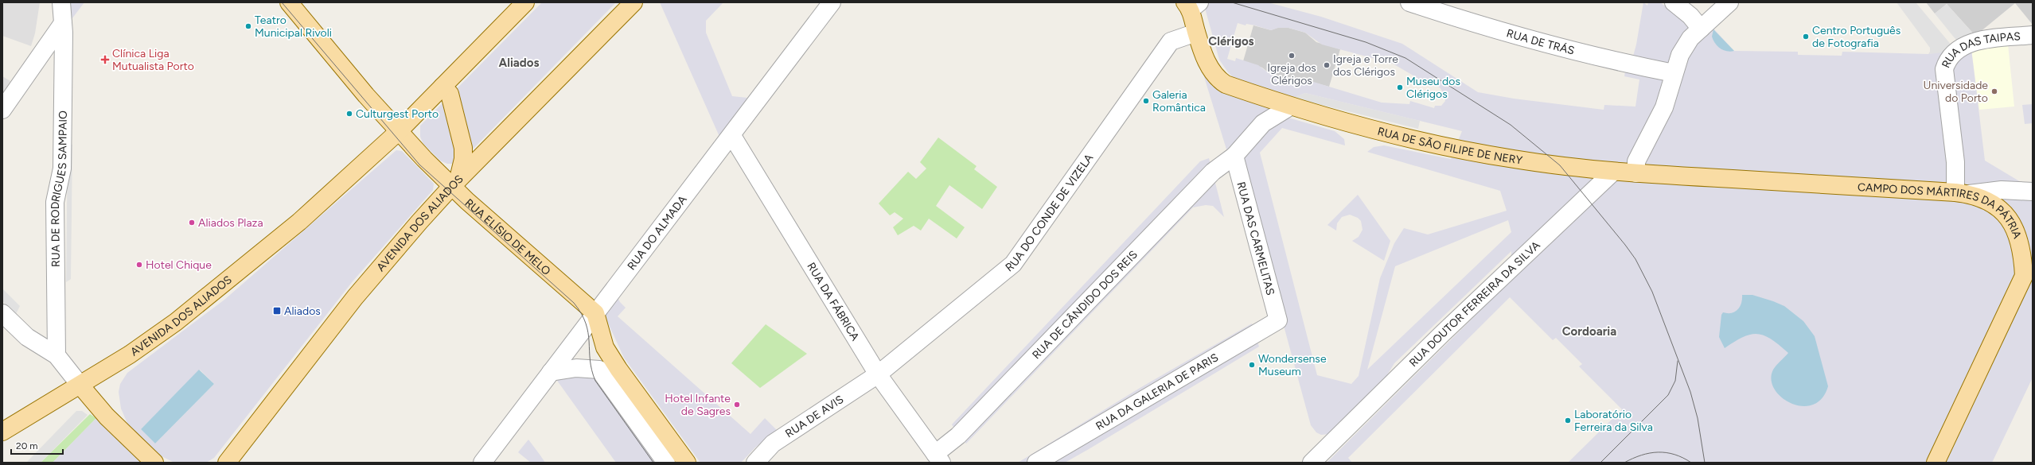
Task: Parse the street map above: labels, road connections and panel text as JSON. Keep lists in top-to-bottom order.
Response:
{
  "streets": {
    "main road": [
      "RUA DE SÃO FILIPE DE NERY",
      "CAMPO DOS MÁRTIRES DA PÁTRIA",
      "AVENIDA DOS ALIADOS",
      "RUA ELÍSIO DE MELO"
    ],
    "street": [
      "RUA DE TRÁS",
      "RUA DAS TAIPAS",
      "RUA DE RODRIGUES SAMPAIO",
      "RUA DO CONDE DE VIZELA",
      "RUA DO ALMADA",
      "RUA DAS CARMELITAS",
      "RUA DA FÁBRICA",
      "RUA DOUTOR FERREIRA DA SILVA",
      "RUA DE CÂNDIDO DOS REIS",
      "RUA DA GALERIA DE PARIS",
      "RUA DE AVIS"
    ]
  },
  "crossings": [
    ["RUA DAS TAIPAS", "CAMPO DOS MÁRTIRES DA PÁTRIA"],
    ["RUA DE SÃO FILIPE DE NERY", "RUA DO CONDE DE VIZELA"],
    ["RUA DE SÃO FILIPE DE NERY", "CAMPO DOS MÁRTIRES DA PÁTRIA"],
    ["RUA DE SÃO FILIPE DE NERY", "RUA DOUTOR FERREIRA DA SILVA"],
    ["RUA DO CONDE DE VIZELA", "RUA DA FÁBRICA"],
    ["RUA DO CONDE DE VIZELA", "RUA DE AVIS"],
    ["CAMPO DOS MÁRTIRES DA PÁTRIA", "RUA DOUTOR FERREIRA DA SILVA"],
    ["AVENIDA DOS ALIADOS", "RUA ELÍSIO DE MELO"],
    ["RUA DO ALMADA", "RUA ELÍSIO DE MELO"],
    ["RUA DO ALMADA", "RUA DA FÁBRICA"],
    ["RUA DAS CARMELITAS", "RUA DE CÂNDIDO DOS REIS"],
    ["RUA DAS CARMELITAS", "RUA DA GALERIA DE PARIS"],
    ["RUA DA FÁBRICA", "RUA DE CÂNDIDO DOS REIS"],
    ["RUA DA FÁBRICA", "RUA DE AVIS"]
  ],
  "districts": ["Clérigos", "Aliados", "Cordoaria"],
  "places": {
    "other": [
      "Teatro Municipal Rivoli",
      "Centro Português de Fotografia",
      "Igreja dos Clérigos",
      "Igreja e Torre dos Clérigos",
      "Museu dos Clérigos",
      "Universidade do Porto",
      "Galeria Romântica",
      "Culturgest Porto",
      "Aliados Plaza",
      "Hotel Chique",
      "Wondersense Museum",
      "Hotel Infante de Sagres",
      "Laboratório Ferreira da Silva"
    ],
    "health": ["Clínica Liga Mutualista Porto"],
    "transit": ["Aliados"]
  },
  "scale_bar": "20 m"
}
